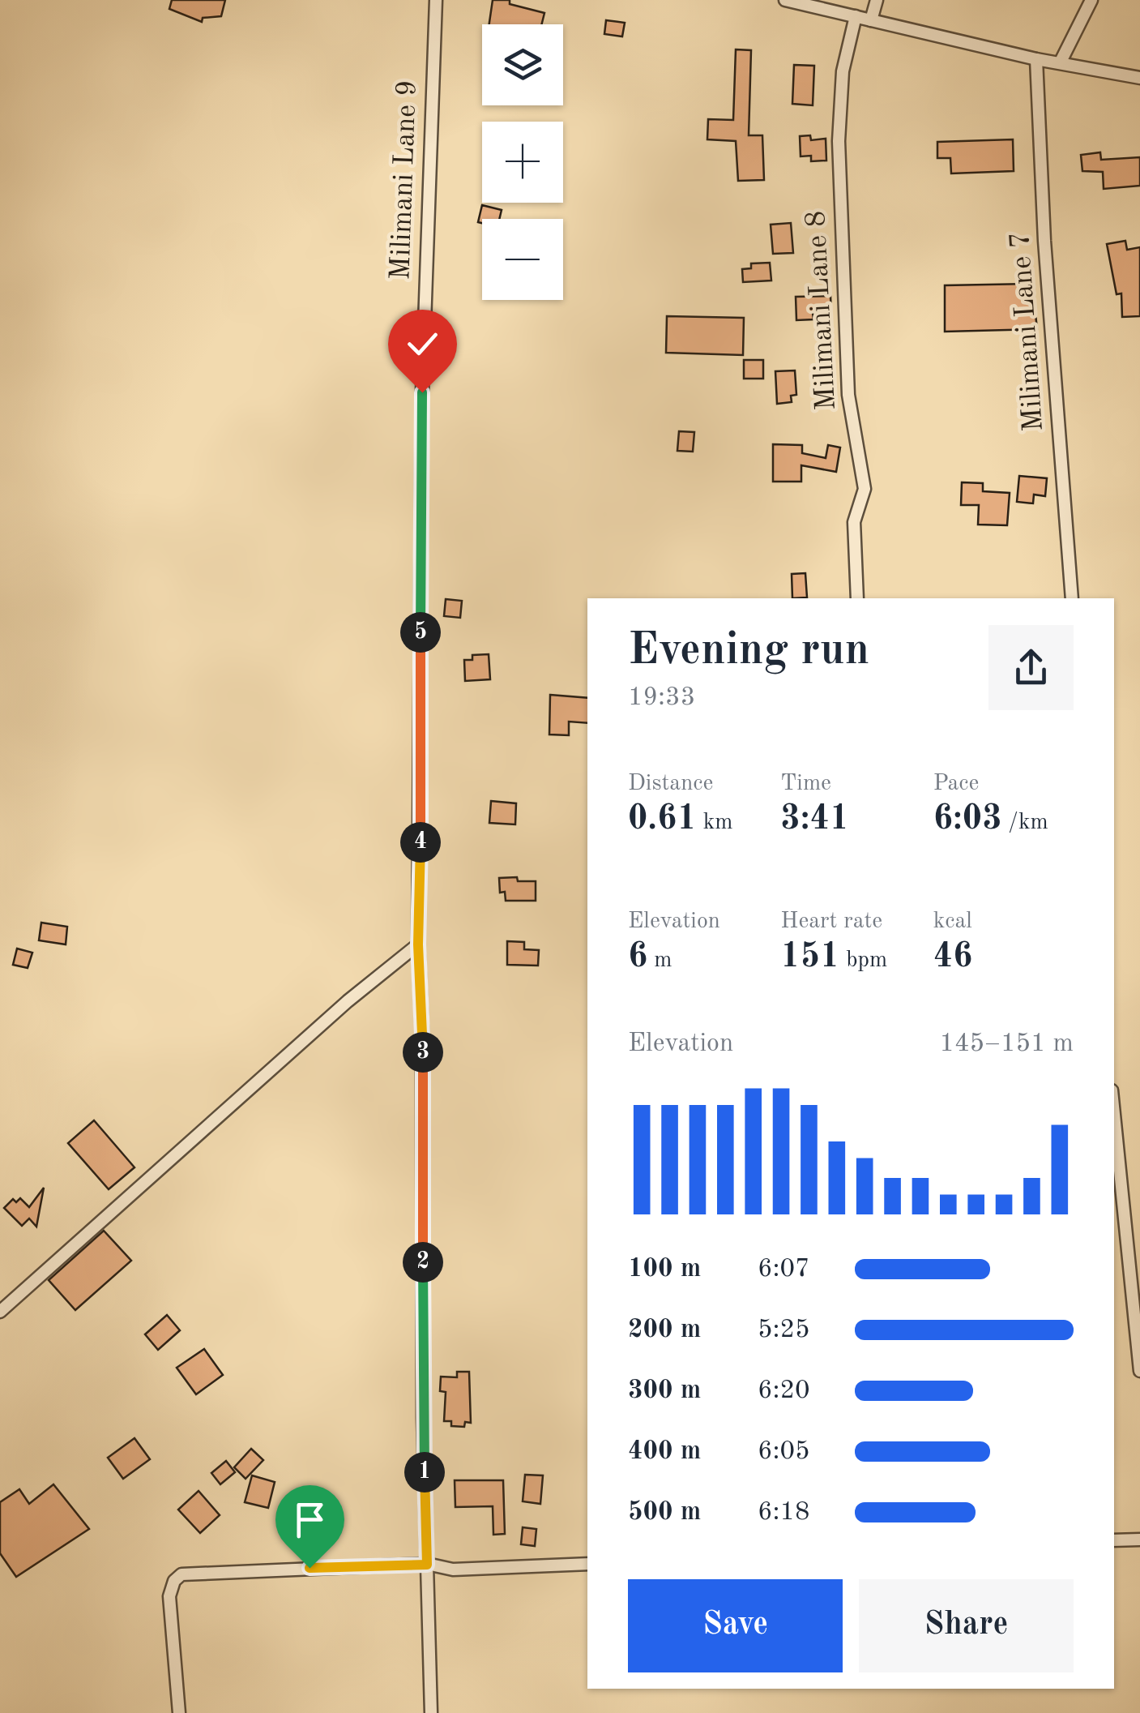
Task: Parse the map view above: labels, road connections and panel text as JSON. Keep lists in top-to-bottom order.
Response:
{
  "streets": {
    "street": ["Milimani Lane 9", "Milimani Lane 8", "Milimani Lane 7"]
  },
  "page": {
    "map_buttons": ["+", "−"],
    "heading": ["Evening run", "19:33"],
    "pins": [
      "5",
      "4",
      "3",
      "2",
      "1"
    ],
    "stats": [
      ["Distance", "0.61 km"],
      ["Time", "3:41"],
      ["Pace", "6:03 /km"],
      ["Elevation", "6 m"],
      ["Heart rate", "151 bpm"],
      ["kcal", "46"]
    ],
    "chart": ["Elevation", "145–151 m"],
    "list": [
      {
        "name": "100 m",
        "note": "6:07"
      },
      {
        "name": "200 m",
        "note": "5:25"
      },
      {
        "name": "300 m",
        "note": "6:20"
      },
      {
        "name": "400 m",
        "note": "6:05"
      },
      {
        "name": "500 m",
        "note": "6:18"
      }
    ],
    "buttons": ["Save", "Share"]
  }
}
